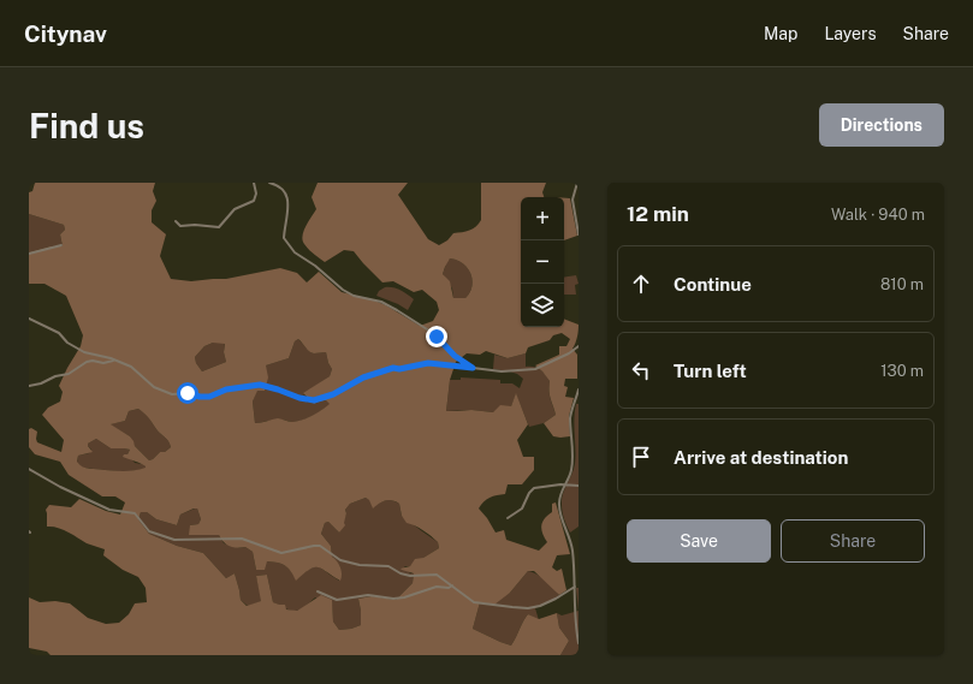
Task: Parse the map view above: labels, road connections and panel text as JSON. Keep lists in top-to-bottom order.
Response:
{
  "page": {
    "header": "Citynav",
    "nav": ["Map", "Layers", "Share"],
    "buttons": [
      "Directions",
      ["Save", "Share"]
    ],
    "title": "Find us",
    "heading": ["12 min", "Walk · 940 m"],
    "map_buttons": ["+", "−"],
    "list": [
      ["Continue", "810 m"],
      ["Turn left", "130 m"],
      "Arrive at destination"
    ]
  }
}
